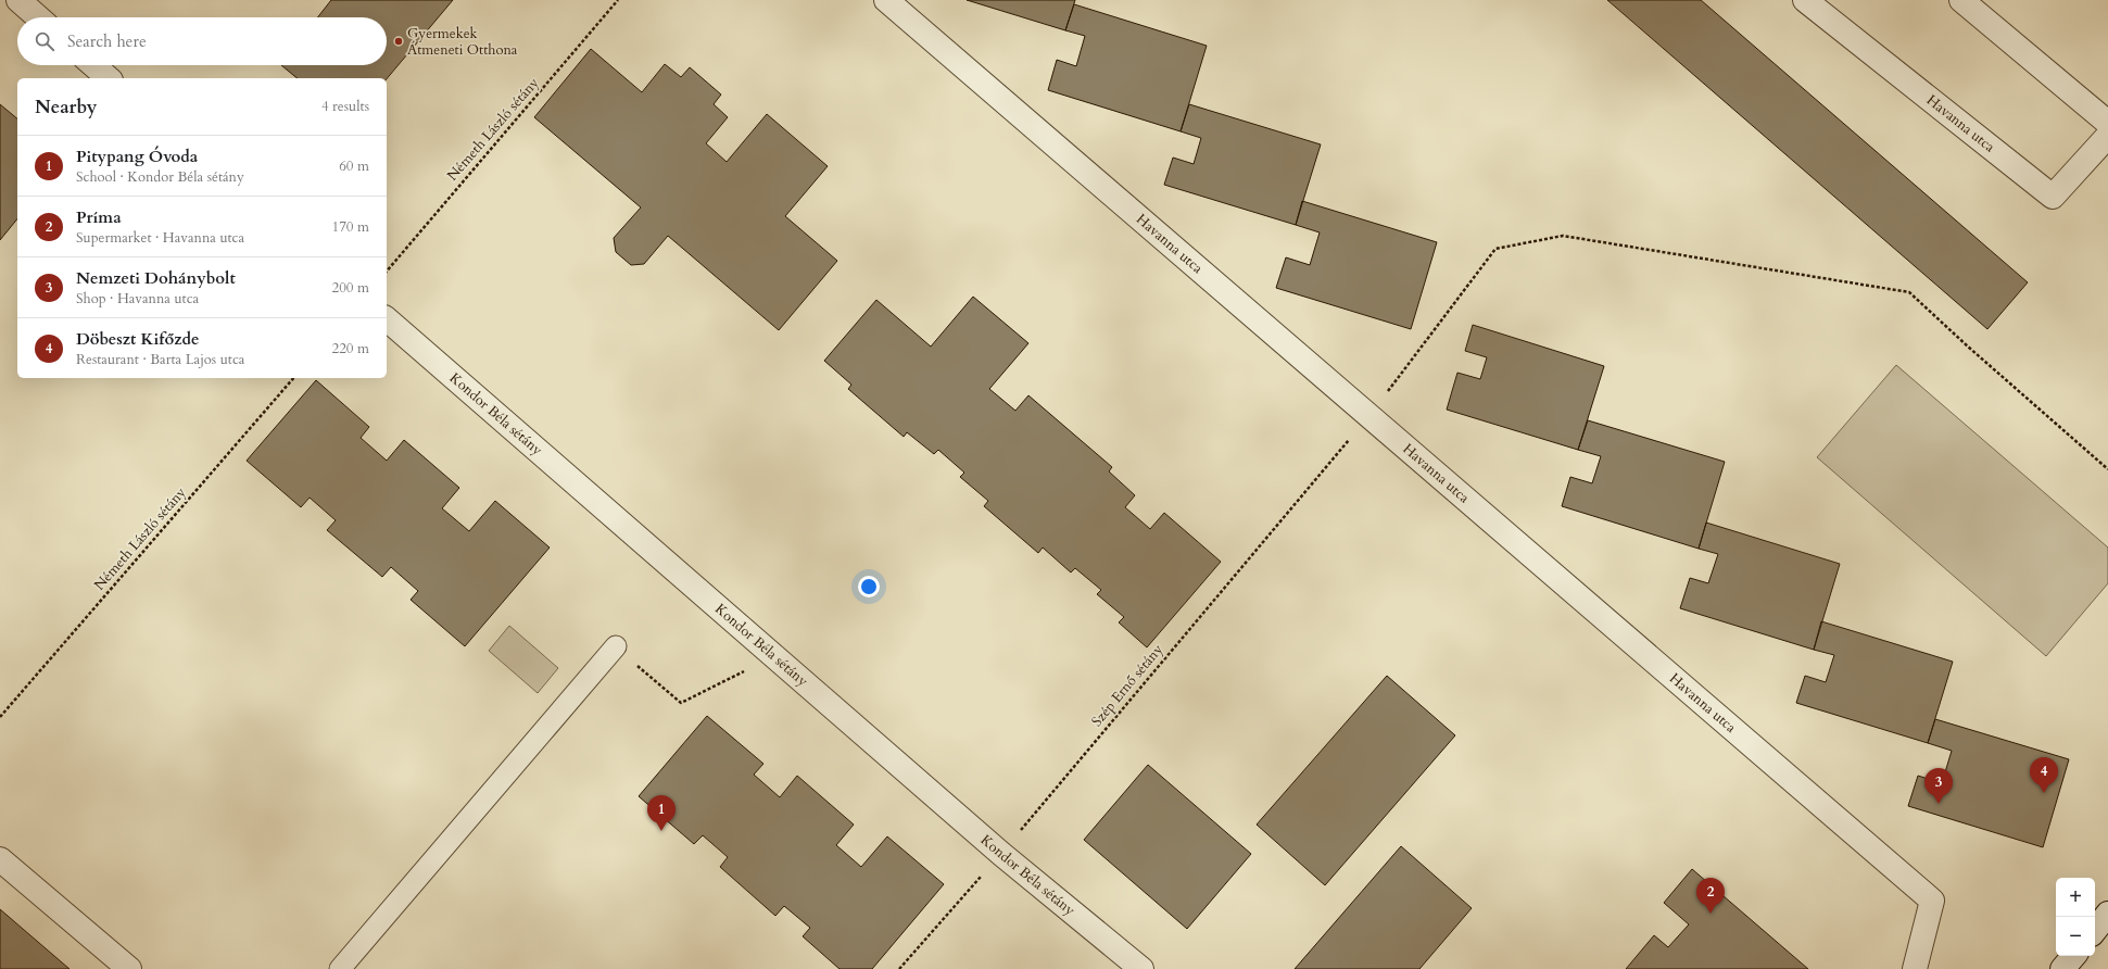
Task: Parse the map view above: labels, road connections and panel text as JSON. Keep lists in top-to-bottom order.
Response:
{
  "streets": {
    "street": ["Havanna utca", "Kondor Béla sétány"],
    "path": ["Németh László sétány", "Szép Ernő sétány"]
  },
  "crossings": [
    ["Havanna utca", "Szép Ernő sétány"],
    ["Kondor Béla sétány", "Szép Ernő sétány"]
  ],
  "places": ["Gyermekek Átmeneti Otthona"],
  "page": {
    "search": "Search here",
    "heading": ["Nearby", "4 results"],
    "list": [
      {
        "mark": "1",
        "name": "Pitypang Óvoda",
        "note": "School · Kondor Béla sétány",
        "value": "60 m"
      },
      {
        "mark": "2",
        "name": "Príma",
        "note": "Supermarket · Havanna utca",
        "value": "170 m"
      },
      {
        "mark": "3",
        "name": "Nemzeti Dohánybolt",
        "note": "Shop · Havanna utca",
        "value": "200 m"
      },
      {
        "mark": "4",
        "name": "Döbeszt Kifőzde",
        "note": "Restaurant · Barta Lajos utca",
        "value": "220 m"
      }
    ],
    "pins": [
      "4",
      "3",
      "1",
      "2"
    ],
    "map_buttons": ["+", "−"]
  }
}
